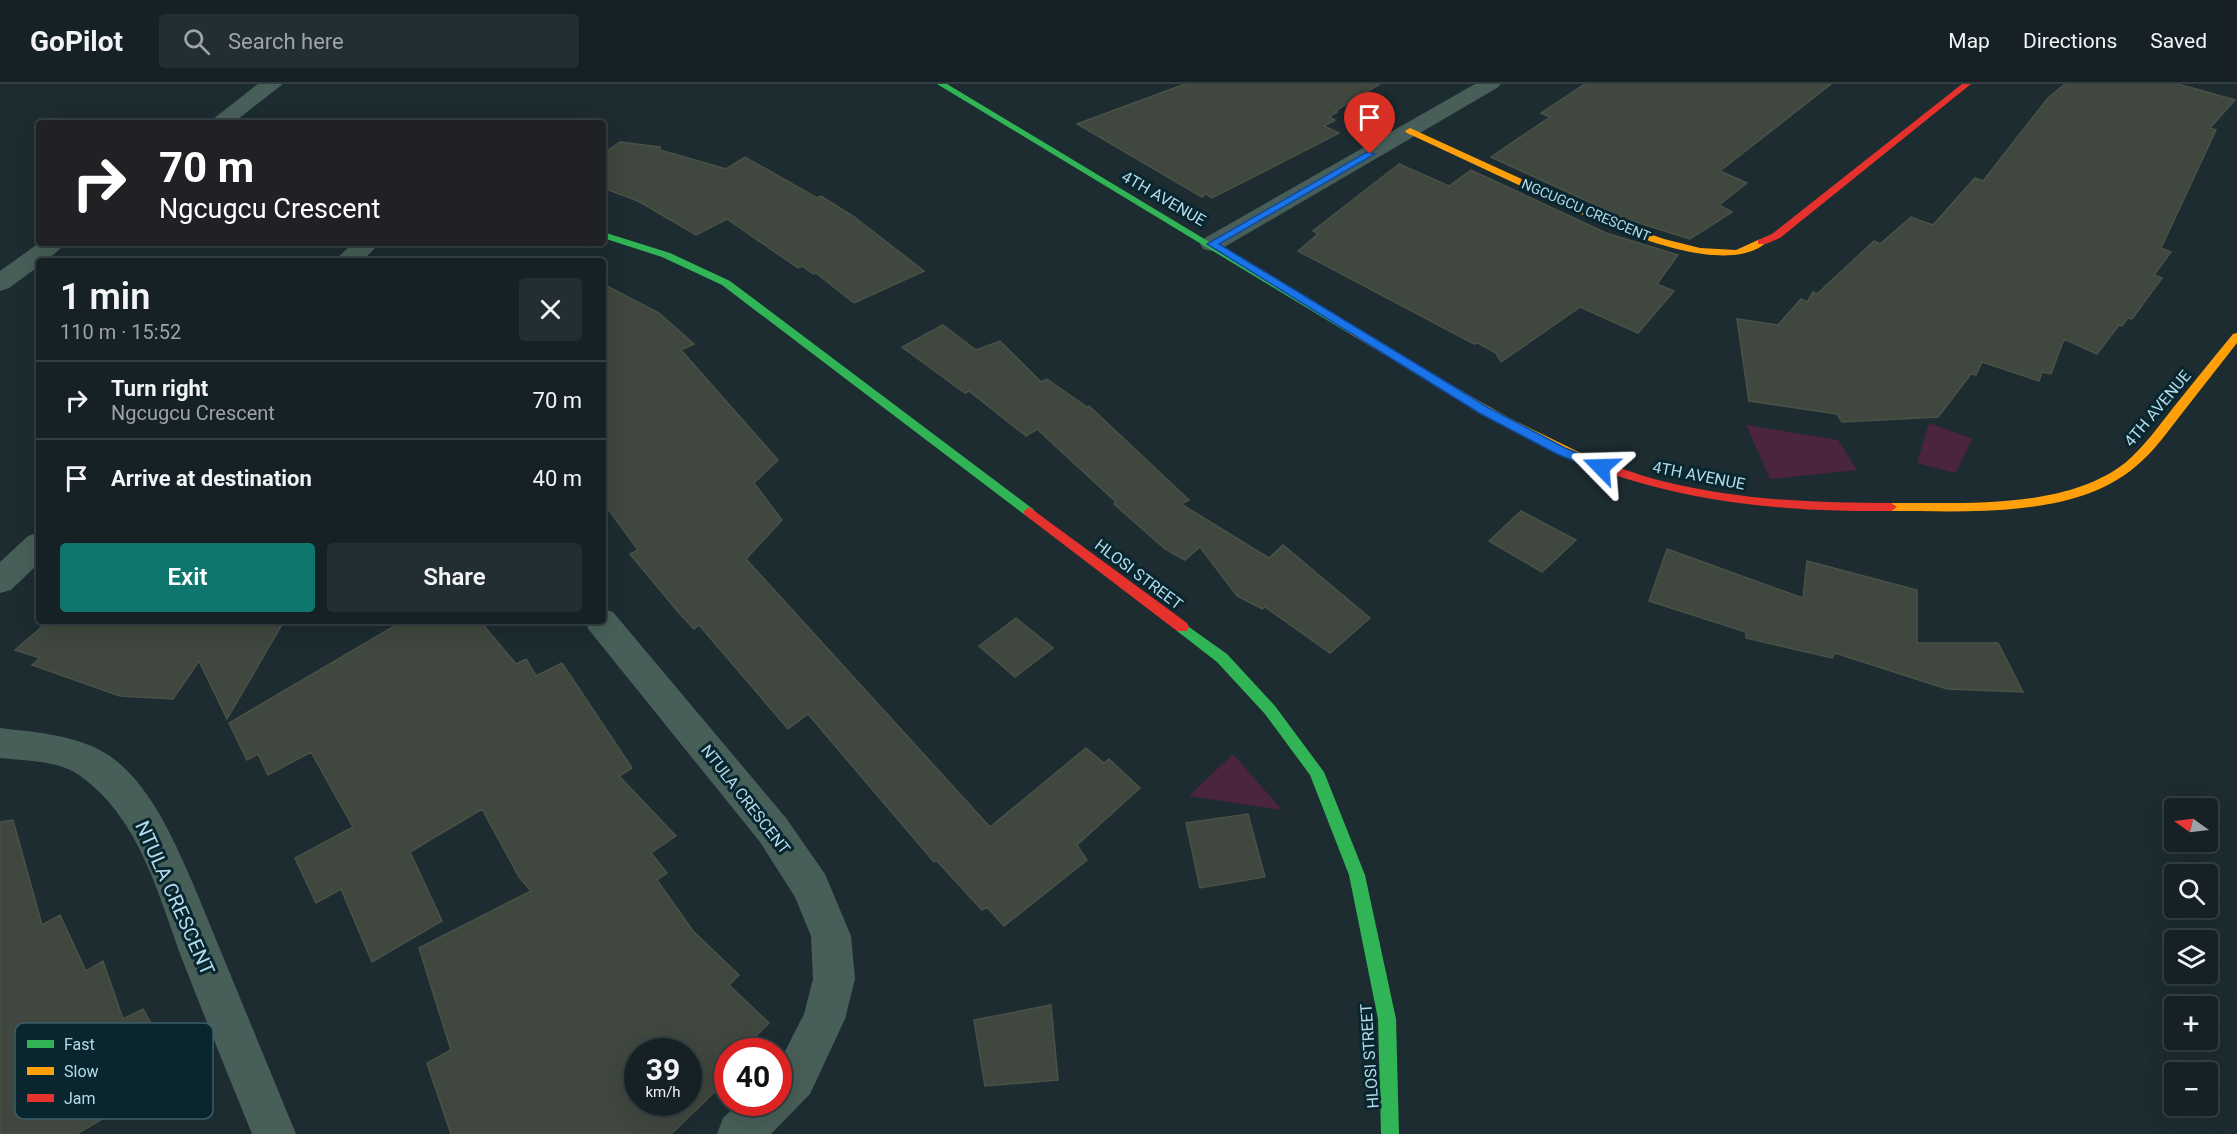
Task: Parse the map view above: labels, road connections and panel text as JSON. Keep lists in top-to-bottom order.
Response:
{
  "streets": {
    "street": [
      "4TH AVENUE",
      "NGCUGCU CRESCENT",
      "HLOSI STREET",
      "NTULA CRESCENT"
    ]
  },
  "legend": ["Fast", "Slow", "Jam"],
  "north": "left",
  "page": {
    "header": "GoPilot",
    "search": "Search here",
    "nav": ["Map", "Directions", "Saved"],
    "turn": ["70 m", "Ngcugcu Crescent"],
    "heading": ["1 min", "110 m · 15:52"],
    "list": [
      {
        "name": "Turn right",
        "note": "Ngcugcu Crescent",
        "value": "70 m"
      },
      {
        "name": "Arrive at destination",
        "value": "40 m"
      }
    ],
    "buttons": ["Exit", "Share"],
    "map_buttons": ["+", "−"],
    "speed": "39 km/h",
    "limit": "40"
  }
}
